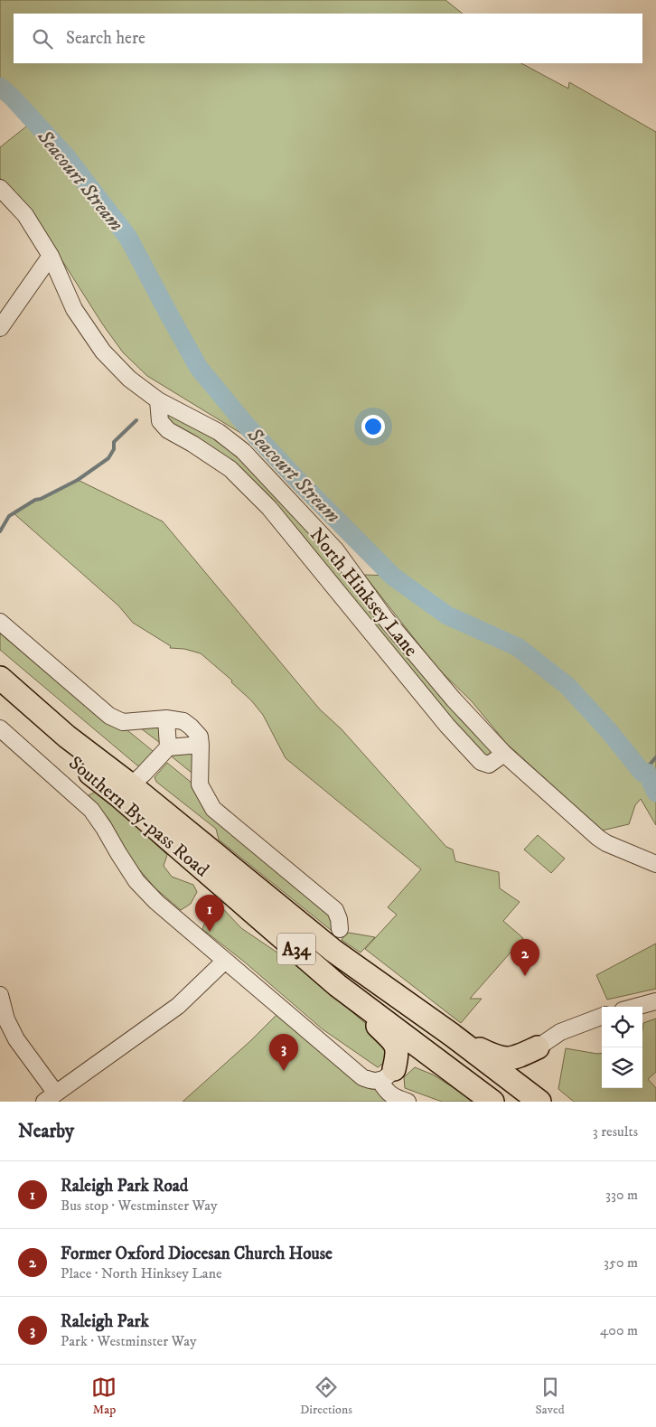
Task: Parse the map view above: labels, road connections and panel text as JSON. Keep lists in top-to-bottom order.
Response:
{
  "streets": {
    "highway": ["Southern By-pass Road", "A34"],
    "street": ["North Hinksey Lane"]
  },
  "water": ["Seacourt Stream"],
  "page": {
    "search": "Search here",
    "pins": ["1", "2", "3"],
    "heading": ["Nearby", "3 results"],
    "list": [
      {
        "mark": "1",
        "name": "Raleigh Park Road",
        "note": "Bus stop · Westminster Way",
        "value": "330 m"
      },
      {
        "mark": "2",
        "name": "Former Oxford Diocesan Church House",
        "note": "Place · North Hinksey Lane",
        "value": "350 m"
      },
      {
        "mark": "3",
        "name": "Raleigh Park",
        "note": "Park · Westminster Way",
        "value": "400 m"
      }
    ],
    "nav": ["Map", "Directions", "Saved"]
  }
}
